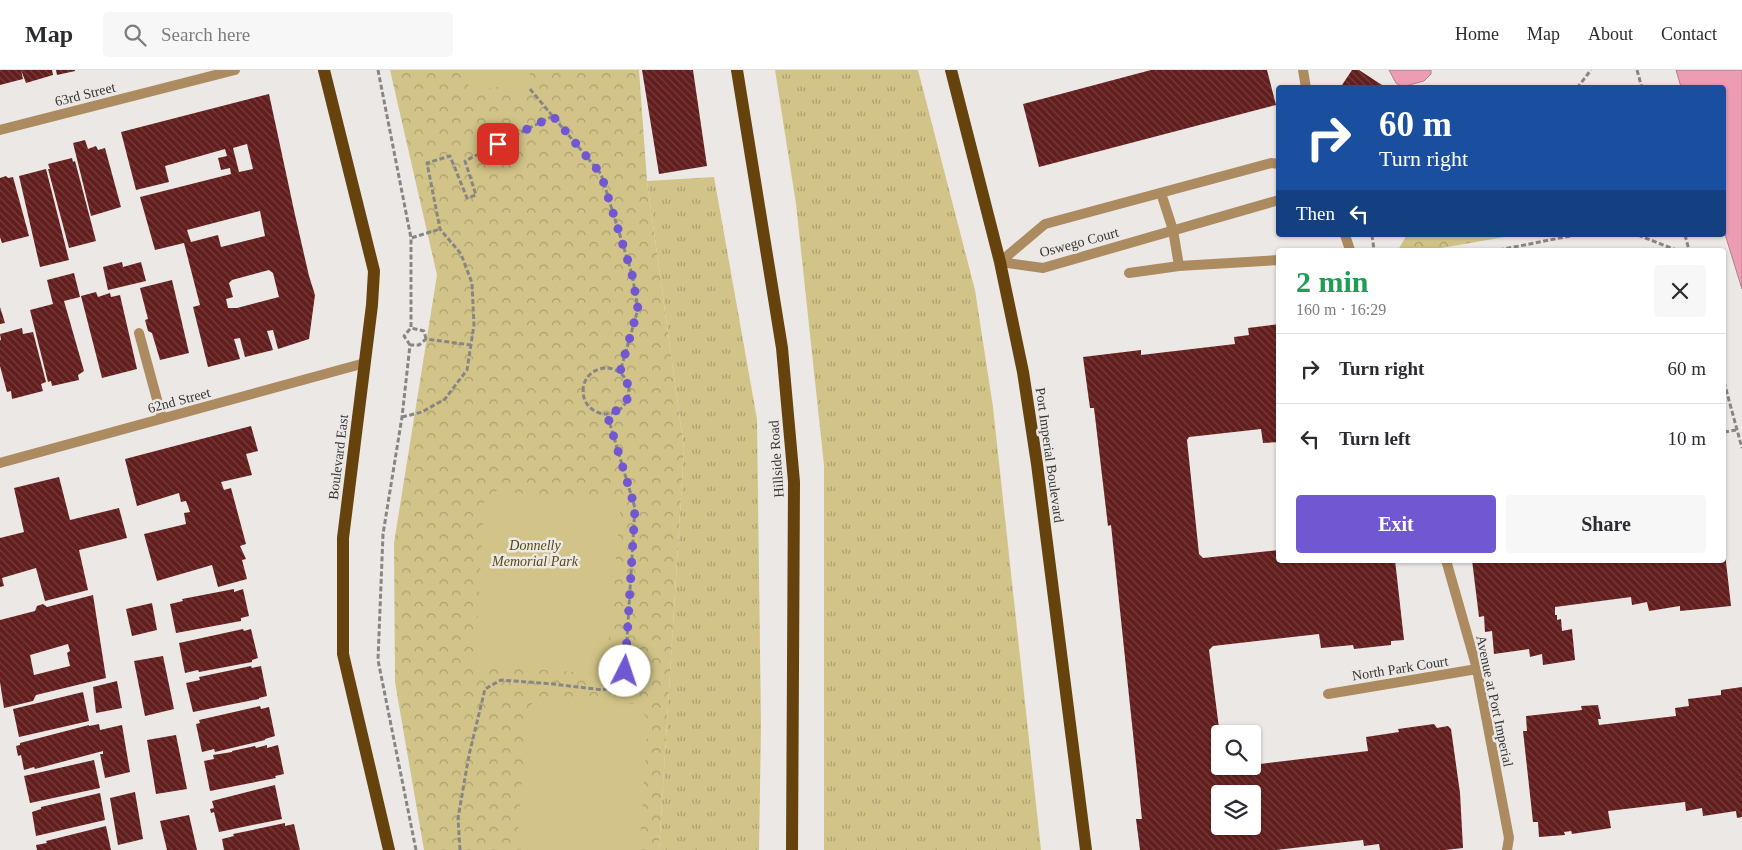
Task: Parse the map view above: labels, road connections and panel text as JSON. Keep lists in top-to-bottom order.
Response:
{
  "streets": {
    "main road": ["Port Imperial Boulevard", "Boulevard East", "Hillside Road"],
    "street": [
      "63rd Street",
      "Oswego Court",
      "62nd Street",
      "North Park Court",
      "Avenue at Port Imperial"
    ]
  },
  "crossings": [
    ["Oswego Court", "Port Imperial Boulevard"],
    ["62nd Street", "Boulevard East"],
    ["North Park Court", "Avenue at Port Imperial"]
  ],
  "parks": ["Donnelly Memorial Park"],
  "page": {
    "header": "Map",
    "search": "Search here",
    "nav": [
      "Home",
      "Map",
      "About",
      "Contact"
    ],
    "turn": ["60 m", "Turn right"],
    "then": "Then",
    "heading": ["2 min", "160 m · 16:29"],
    "list": [
      {
        "name": "Turn right",
        "value": "60 m"
      },
      {
        "name": "Turn left",
        "value": "10 m"
      }
    ],
    "buttons": ["Exit", "Share"]
  }
}
